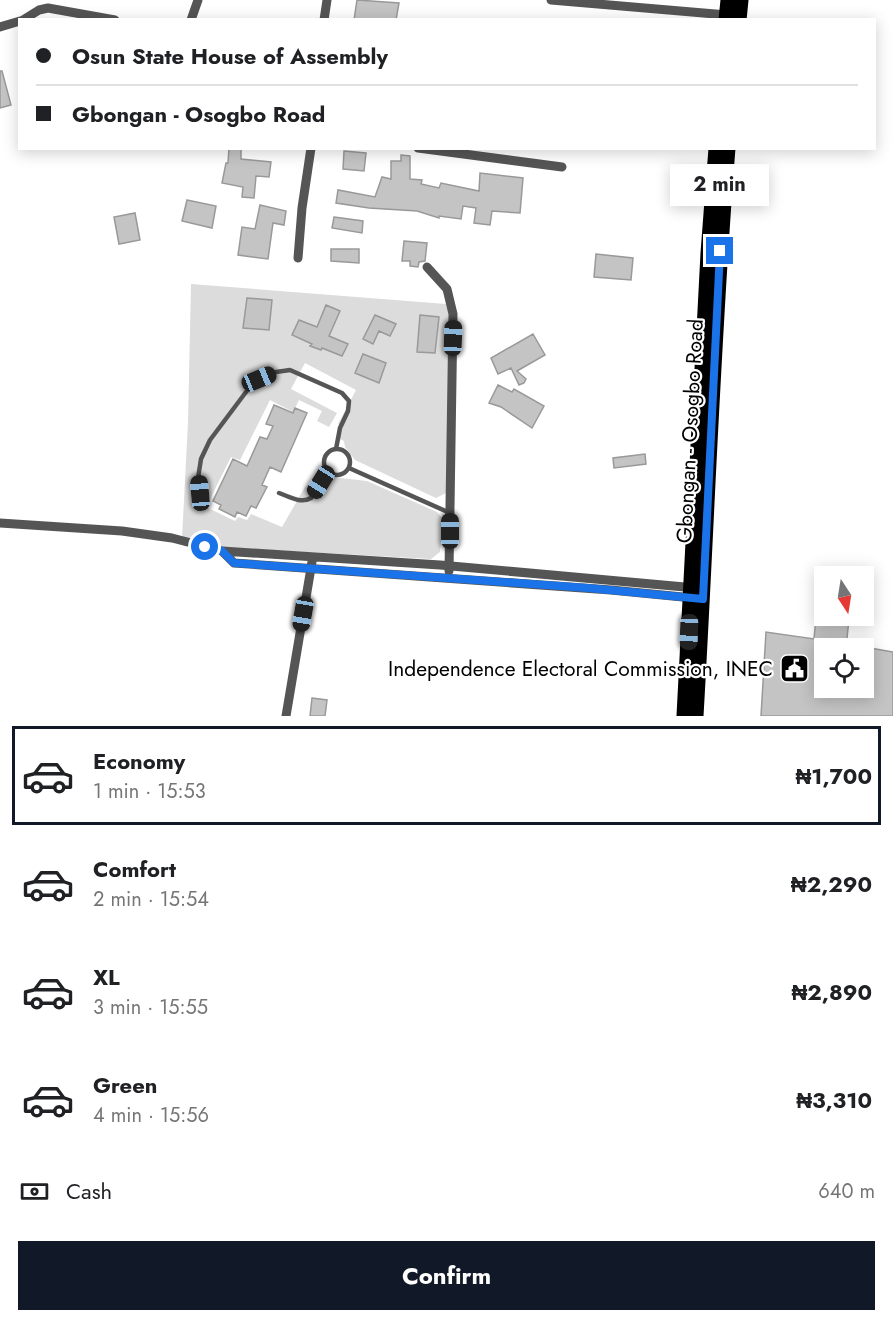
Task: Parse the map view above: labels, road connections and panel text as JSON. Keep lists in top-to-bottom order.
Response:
{
  "streets": {
    "main road": ["Gbongan - Osogbo Road"]
  },
  "places": {
    "public building": ["Independence Electoral Commission, INEC"]
  },
  "north": "bottom",
  "page": {
    "banner": ["Osun State House of Assembly", "Gbongan - Osogbo Road"],
    "bubble": "2 min",
    "list": [
      {
        "name": "Economy",
        "note": "1 min · 15:53",
        "value": "₦1,700"
      },
      {
        "name": "Comfort",
        "note": "2 min · 15:54",
        "value": "₦2,290"
      },
      {
        "name": "XL",
        "note": "3 min · 15:55",
        "value": "₦2,890"
      },
      {
        "name": "Green",
        "note": "4 min · 15:56",
        "value": "₦3,310"
      }
    ],
    "pay": ["Cash", "640 m"],
    "buttons": "Confirm"
  }
}
